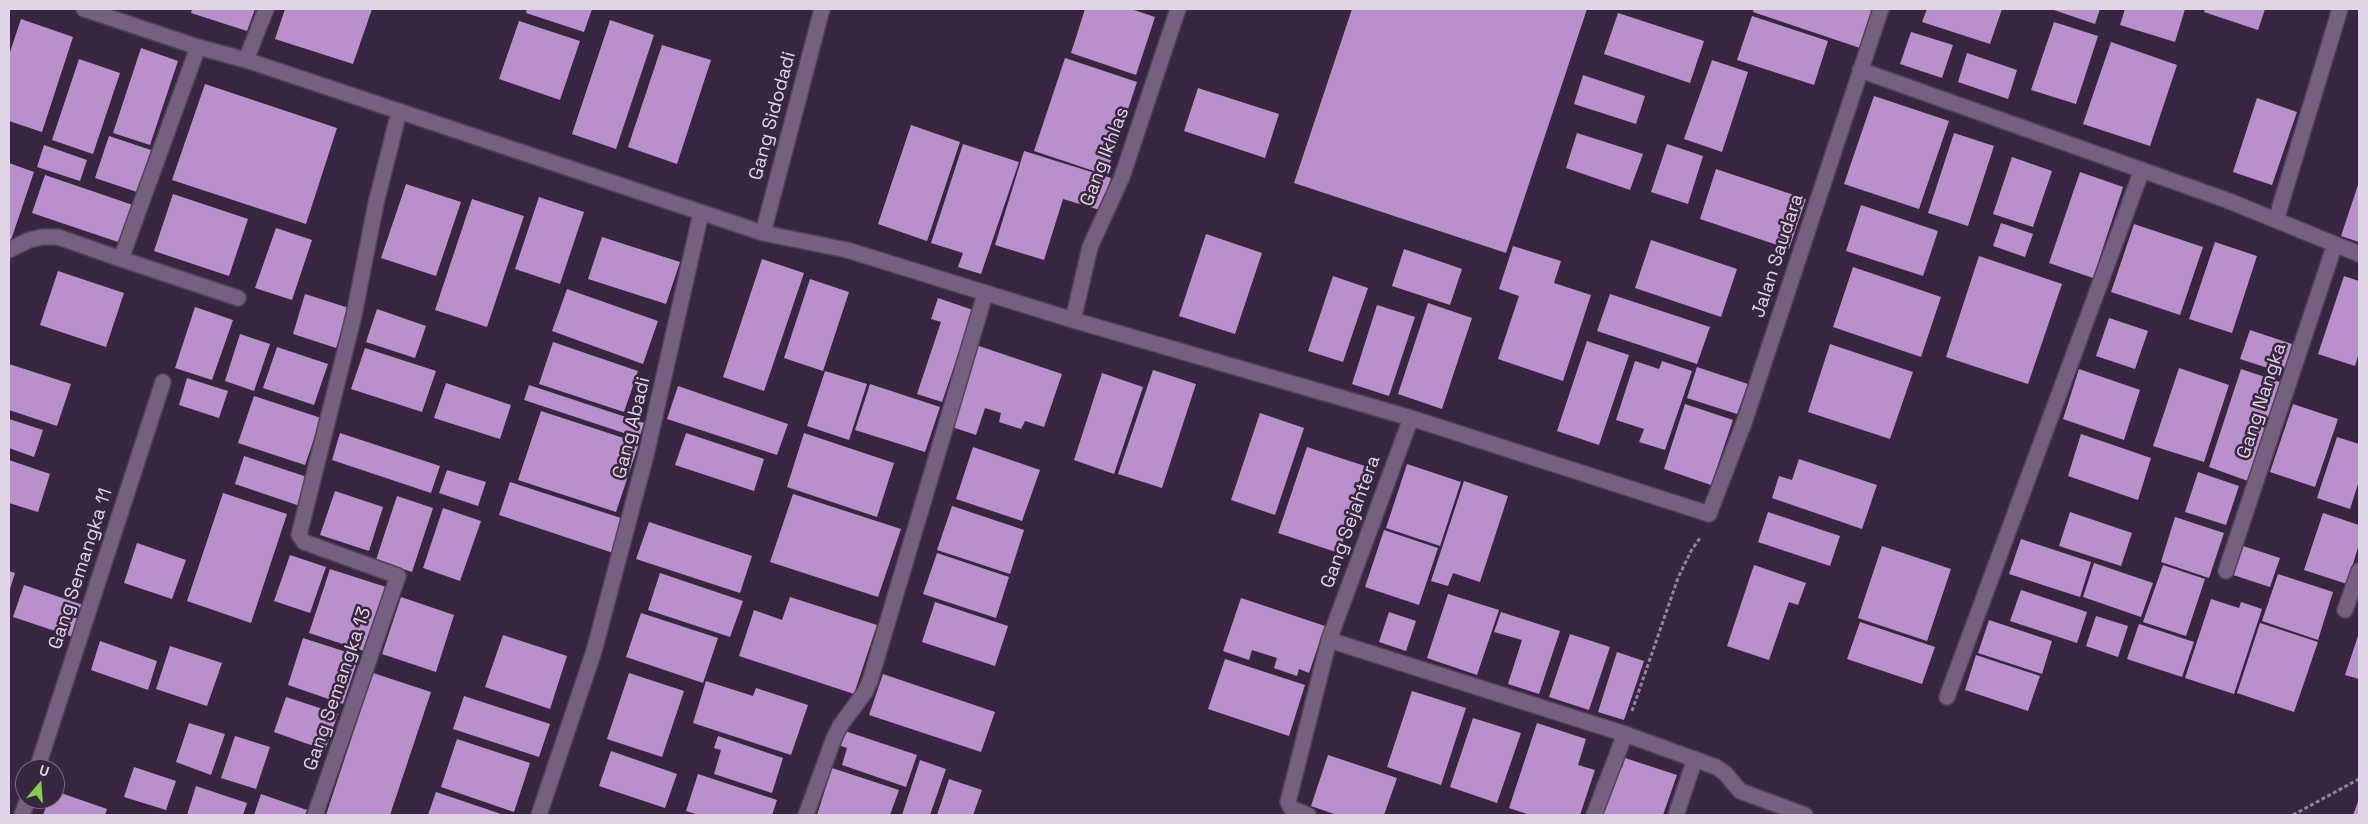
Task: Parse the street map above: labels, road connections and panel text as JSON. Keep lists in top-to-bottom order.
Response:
{
  "streets": {
    "street": [
      "Gang Sidodadi",
      "Gang Ikhlas",
      "Jalan Saudara",
      "Gang Nangka",
      "Gang Abadi",
      "Gang Sejahtera",
      "Gang Semangka 11",
      "Gang Semangka 13"
    ]
  },
  "north": "top"
}
